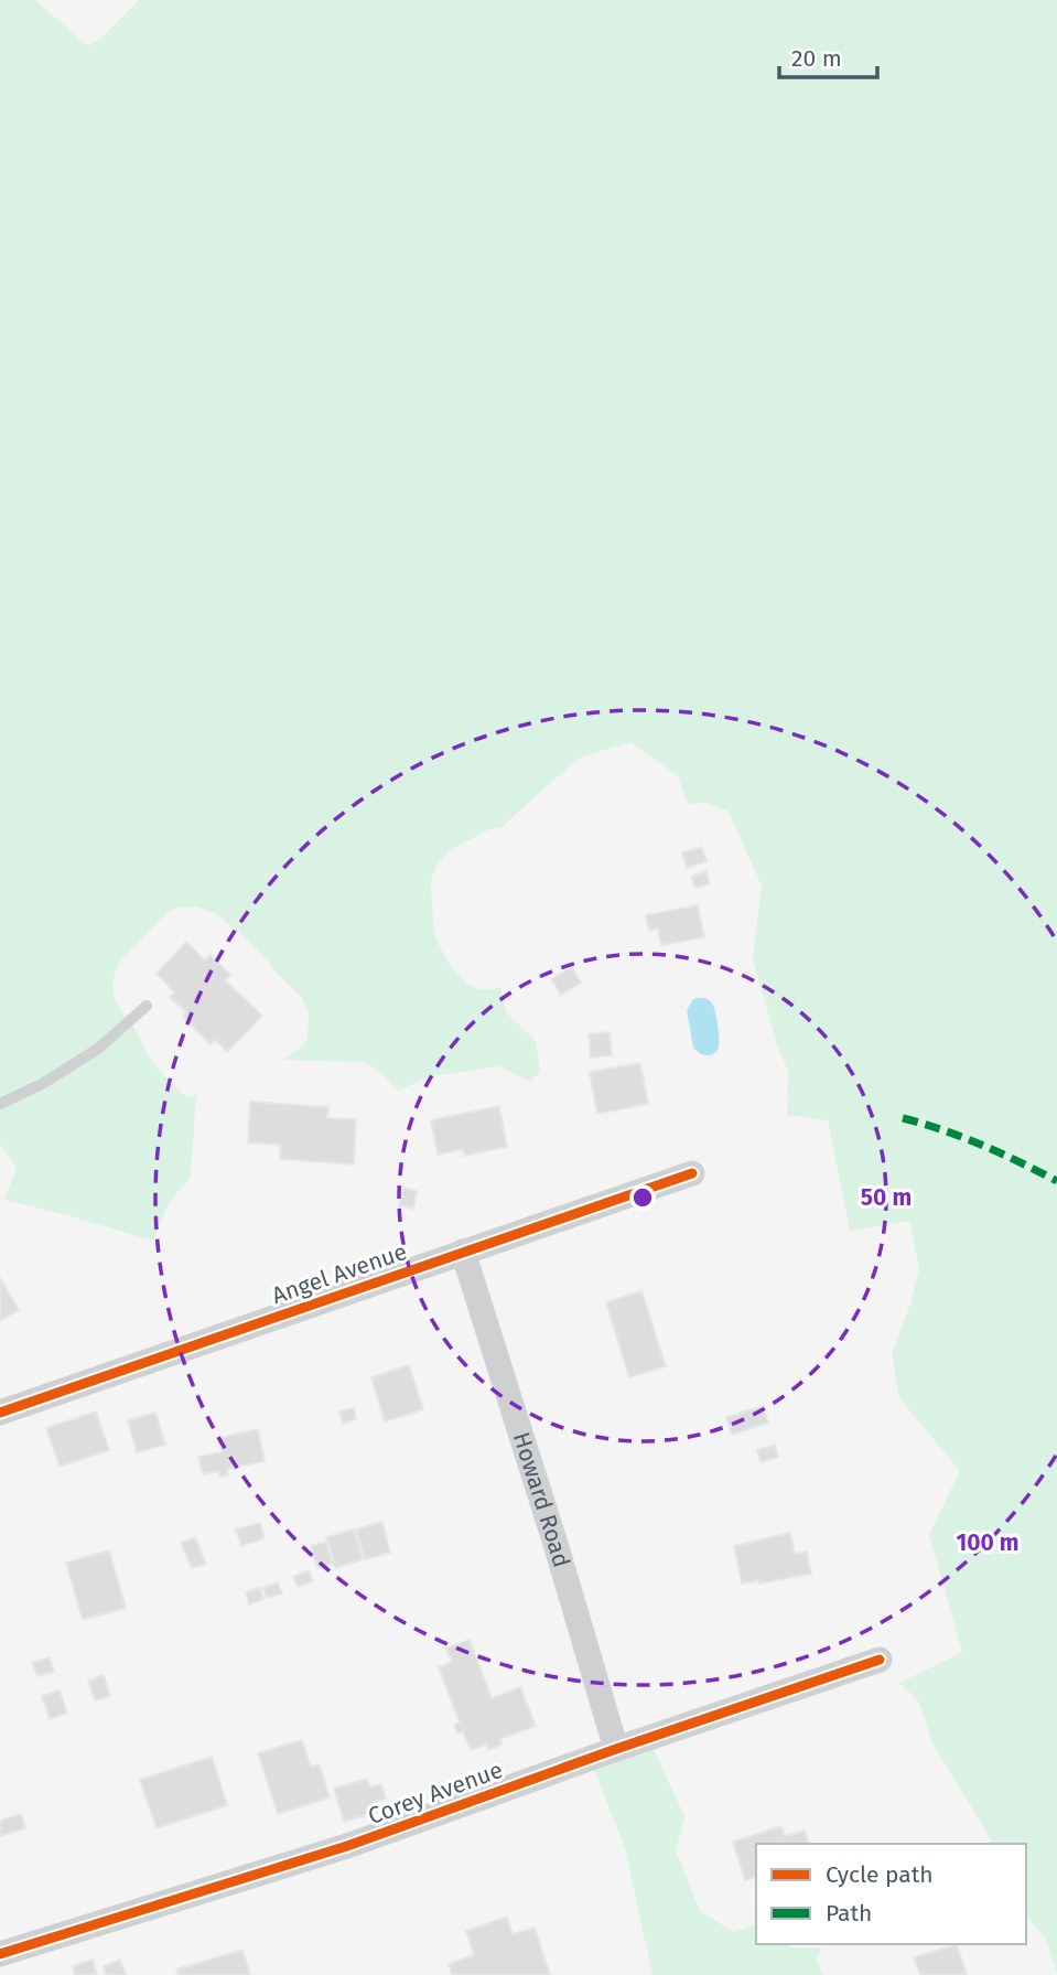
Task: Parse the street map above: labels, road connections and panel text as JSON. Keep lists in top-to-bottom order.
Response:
{
  "streets": {
    "street": ["Angel Avenue", "Howard Road", "Corey Avenue"]
  },
  "crossings": [
    ["Angel Avenue", "Howard Road"],
    ["Howard Road", "Corey Avenue"]
  ],
  "legend": ["Cycle path", "Path"],
  "scale_bar": "20 m",
  "rings": ["50 m", "100 m"]
}
